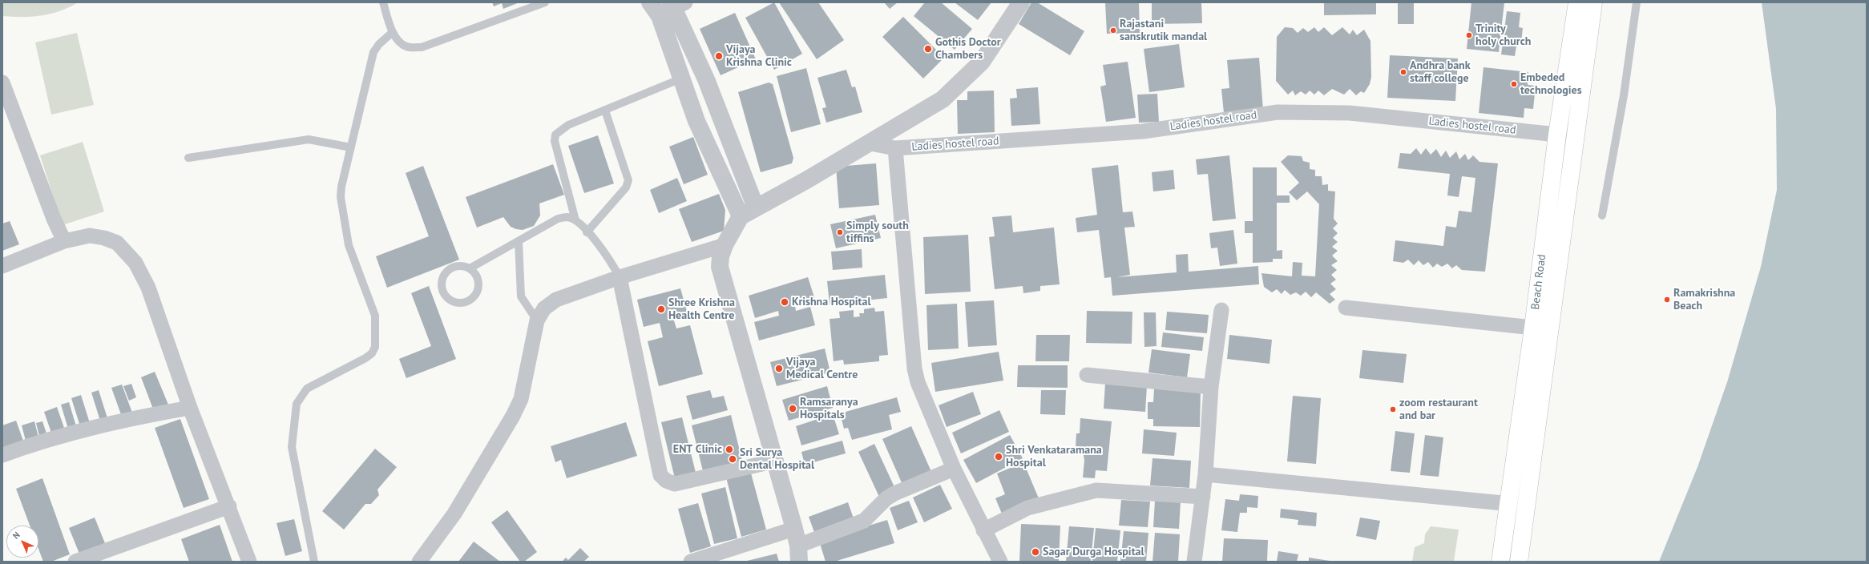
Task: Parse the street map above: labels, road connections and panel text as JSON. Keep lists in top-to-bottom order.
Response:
{
  "streets": {
    "main road": ["Beach Road"],
    "street": ["Ladies hostel road"]
  },
  "crossings": [
    ["Ladies hostel road", "Beach Road"]
  ],
  "places": [
    "Rajastani sanskrutik mandal",
    "Trinity holy church",
    "Gothis Doctor Chambers",
    "Vijaya Krishna Clinic",
    "Andhra bank staff college",
    "Embeded technologies",
    "Simply south tiffins",
    "Ramakrishna Beach",
    "Krishna Hospital",
    "Shree Krishna Health Centre",
    "Vijaya Medical Centre",
    "Ramsaranya Hospitals",
    "zoom restaurant and bar",
    "ENT Clinic",
    "Shri Venkataramana Hospital",
    "Sri Surya Dental Hospital",
    "Sagar Durga Hospital"
  ],
  "north": "top left"
}
